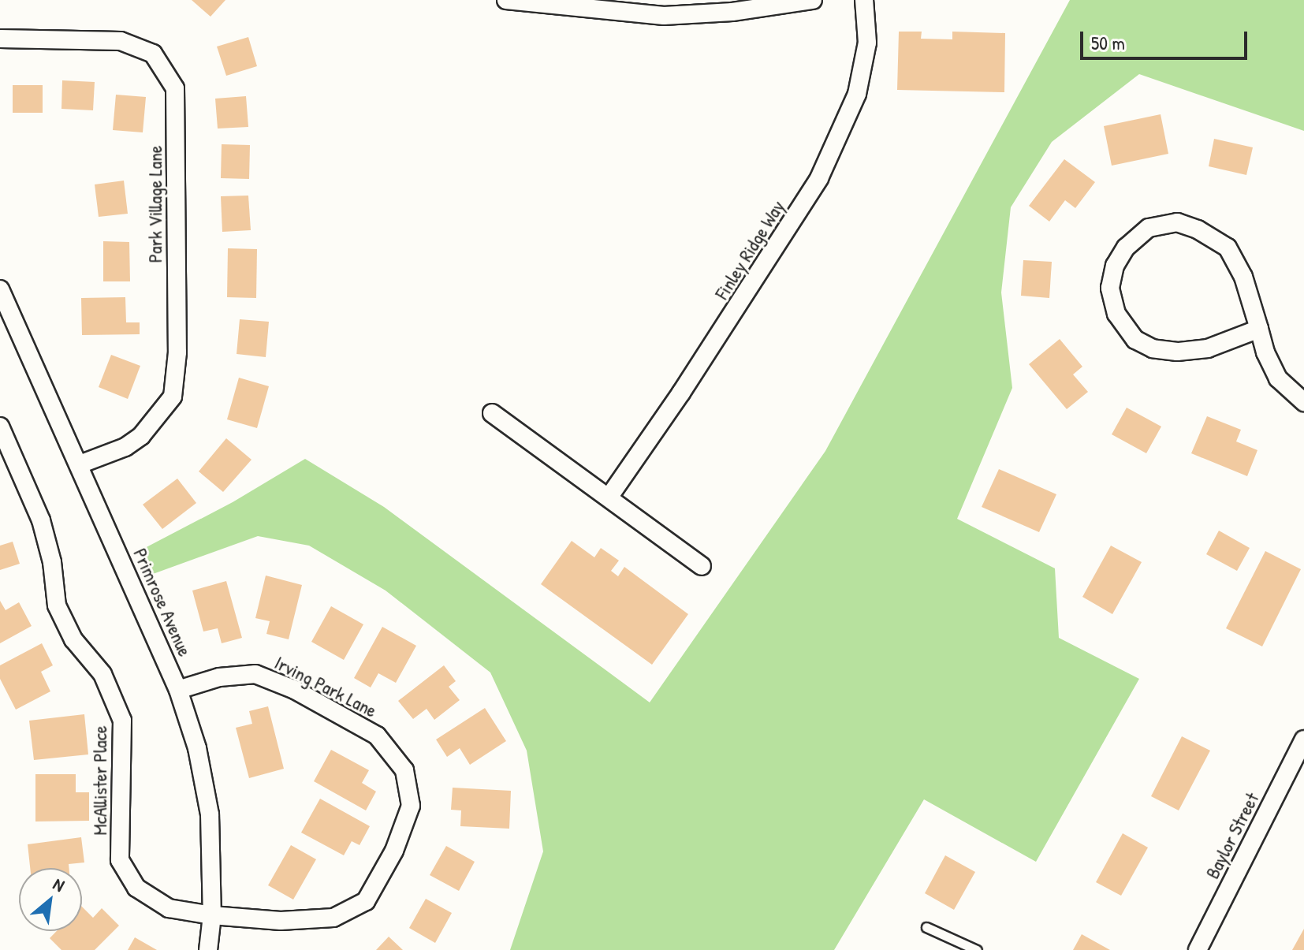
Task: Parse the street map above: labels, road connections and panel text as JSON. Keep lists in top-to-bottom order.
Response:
{
  "streets": {
    "street": [
      "Park Village Lane",
      "Finley Ridge Way",
      "Primrose Avenue",
      "Irving Park Lane",
      "McAllister Place",
      "Baylor Street"
    ]
  },
  "crossings": [
    ["Park Village Lane", "Primrose Avenue"],
    ["Primrose Avenue", "Irving Park Lane"],
    ["Primrose Avenue", "McAllister Place"],
    ["Irving Park Lane", "McAllister Place"]
  ],
  "scale_bar": "50 m",
  "north": "top right"
}
